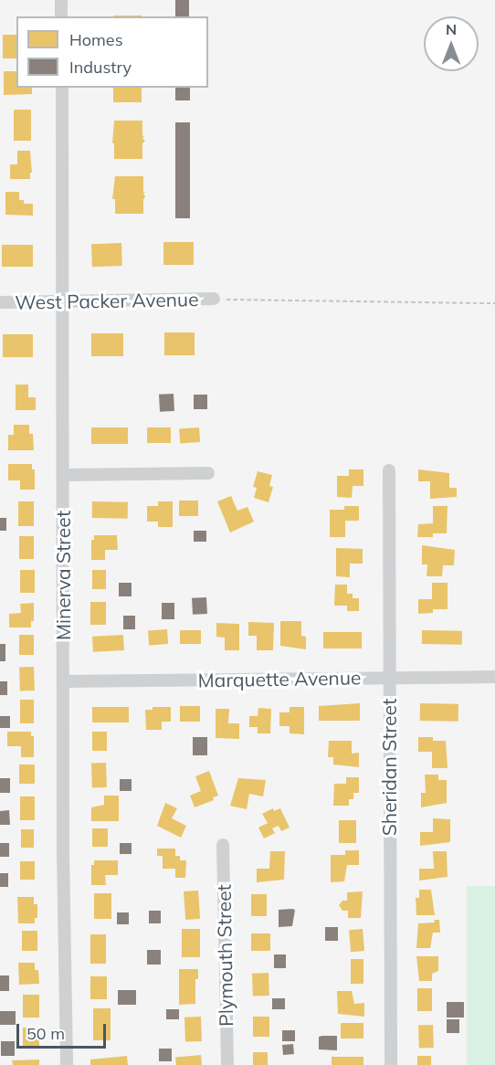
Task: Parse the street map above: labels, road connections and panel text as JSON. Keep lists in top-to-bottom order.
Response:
{
  "streets": {
    "street": [
      "West Packer Avenue",
      "Minerva Street",
      "Marquette Avenue",
      "Sheridan Street",
      "Plymouth Street"
    ]
  },
  "crossings": [
    ["West Packer Avenue", "Minerva Street"],
    ["Minerva Street", "Marquette Avenue"],
    ["Marquette Avenue", "Sheridan Street"]
  ],
  "legend": ["Homes", "Industry"],
  "scale_bar": "50 m",
  "north": "top"
}
